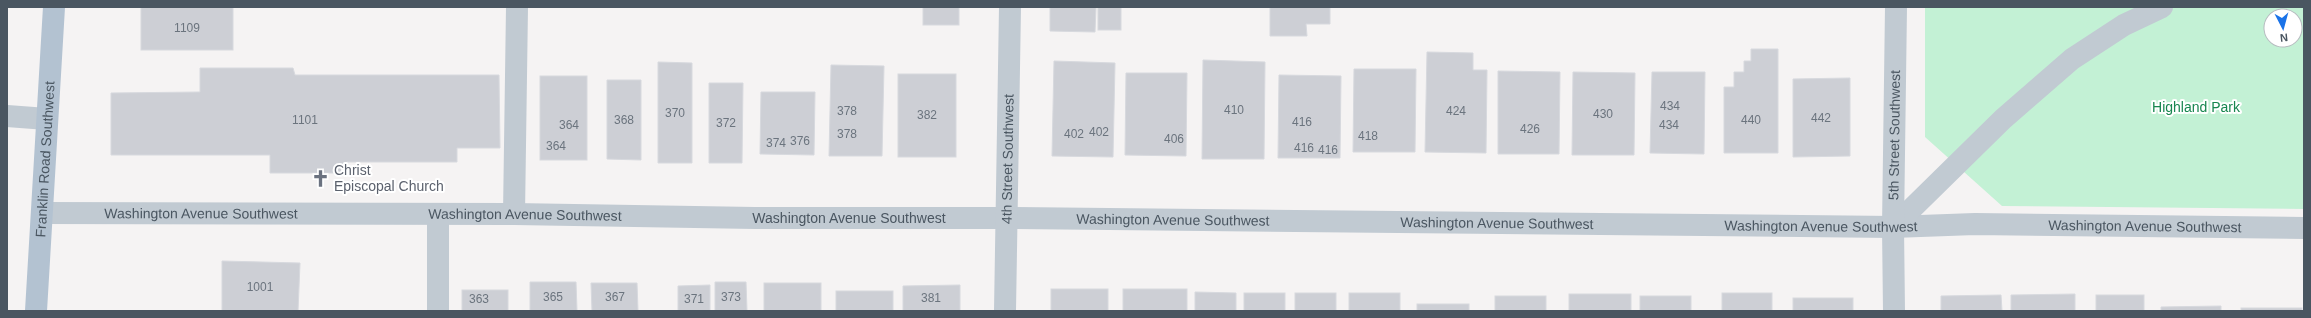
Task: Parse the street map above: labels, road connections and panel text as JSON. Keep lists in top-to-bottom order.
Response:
{
  "streets": {
    "main road": ["Franklin Road Southwest"],
    "street": ["5th Street Southwest", "4th Street Southwest", "Washington Avenue Southwest"]
  },
  "crossings": [
    ["5th Street Southwest", "Washington Avenue Southwest"],
    ["Franklin Road Southwest", "Washington Avenue Southwest"],
    ["4th Street Southwest", "Washington Avenue Southwest"]
  ],
  "parks": ["Highland Park"],
  "places": {
    "church": ["Christ Episcopal Church"]
  },
  "house_numbers": [
    "1109",
    "434",
    "410",
    "378",
    "424",
    "370",
    "430",
    "382",
    "442",
    "1101",
    "368",
    "440",
    "416",
    "372",
    "364",
    "434",
    "426",
    "402",
    "378",
    "402",
    "418",
    "406",
    "376",
    "374",
    "364",
    "416",
    "416",
    "1001",
    "365",
    "367",
    "373",
    "381",
    "363",
    "371"
  ],
  "north": "bottom"
}
